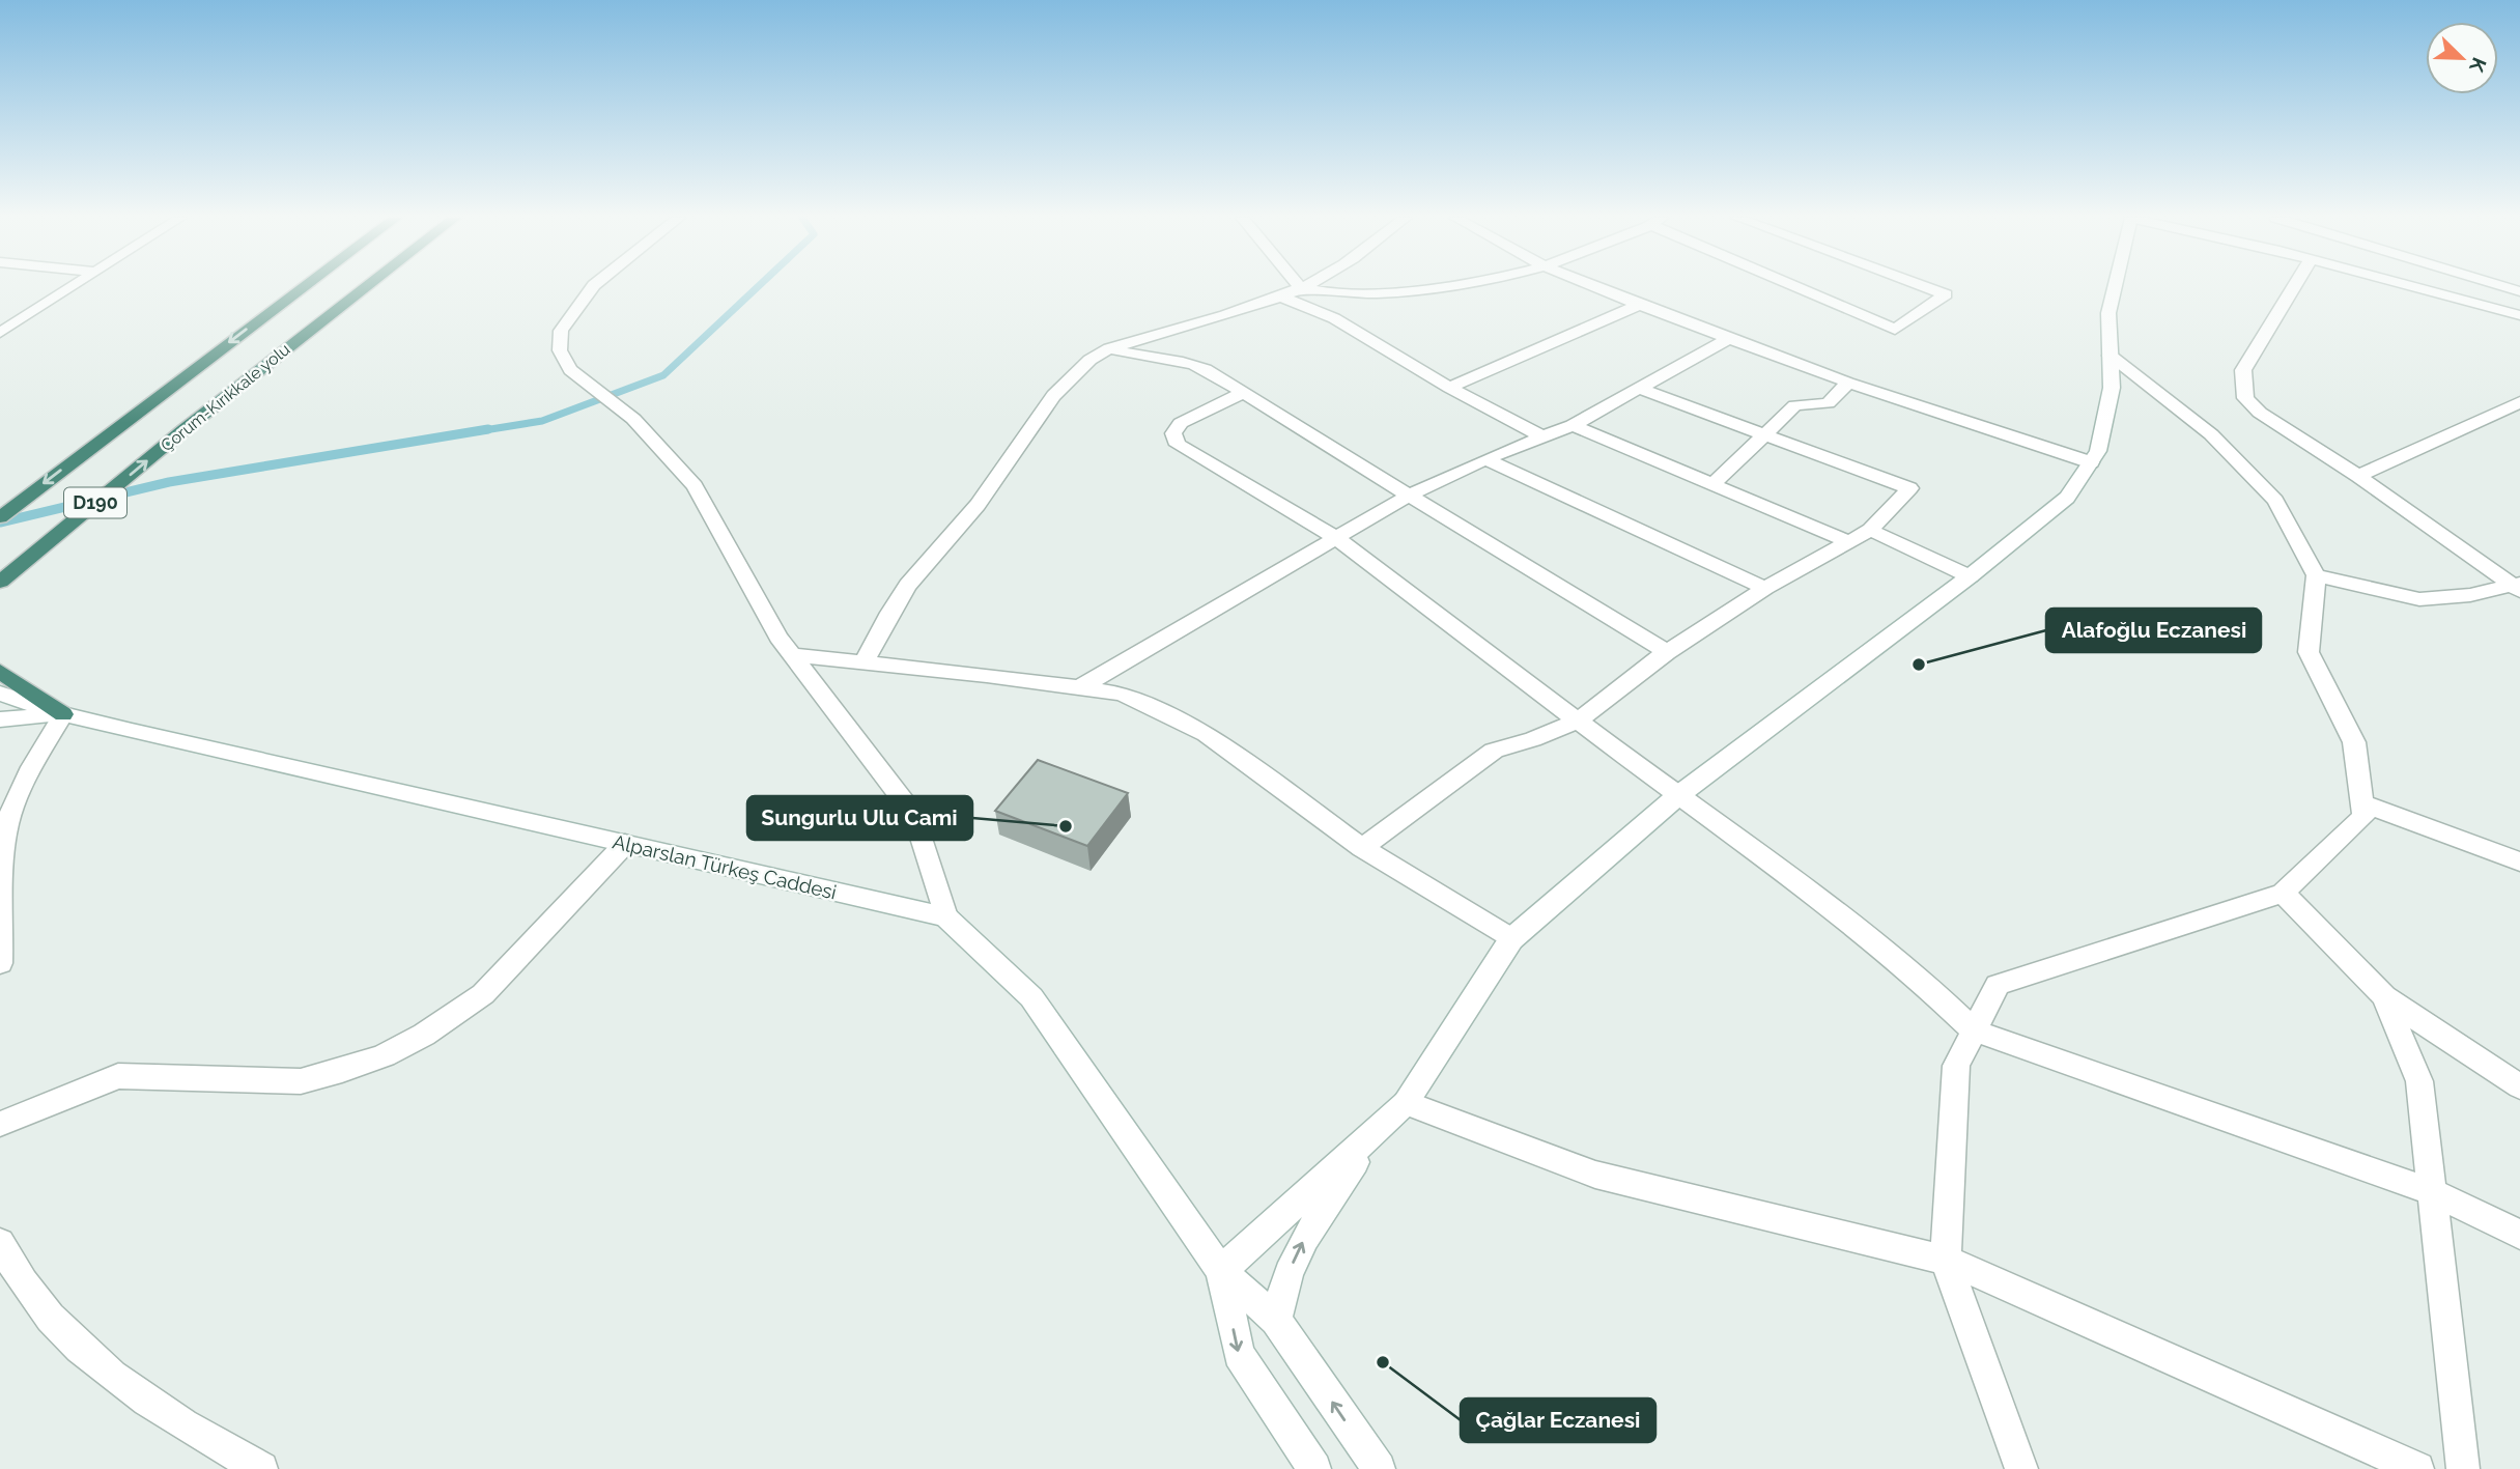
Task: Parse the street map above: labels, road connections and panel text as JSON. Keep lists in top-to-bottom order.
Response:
{
  "streets": {
    "highway": ["Çorum-Kırıkkale yolu", "D190"],
    "street": ["Alparslan Türkeş Caddesi"]
  },
  "places": ["Alafoğlu Eczanesi", "Sungurlu Ulu Cami", "Çağlar Eczanesi"],
  "north": "bottom right"
}
